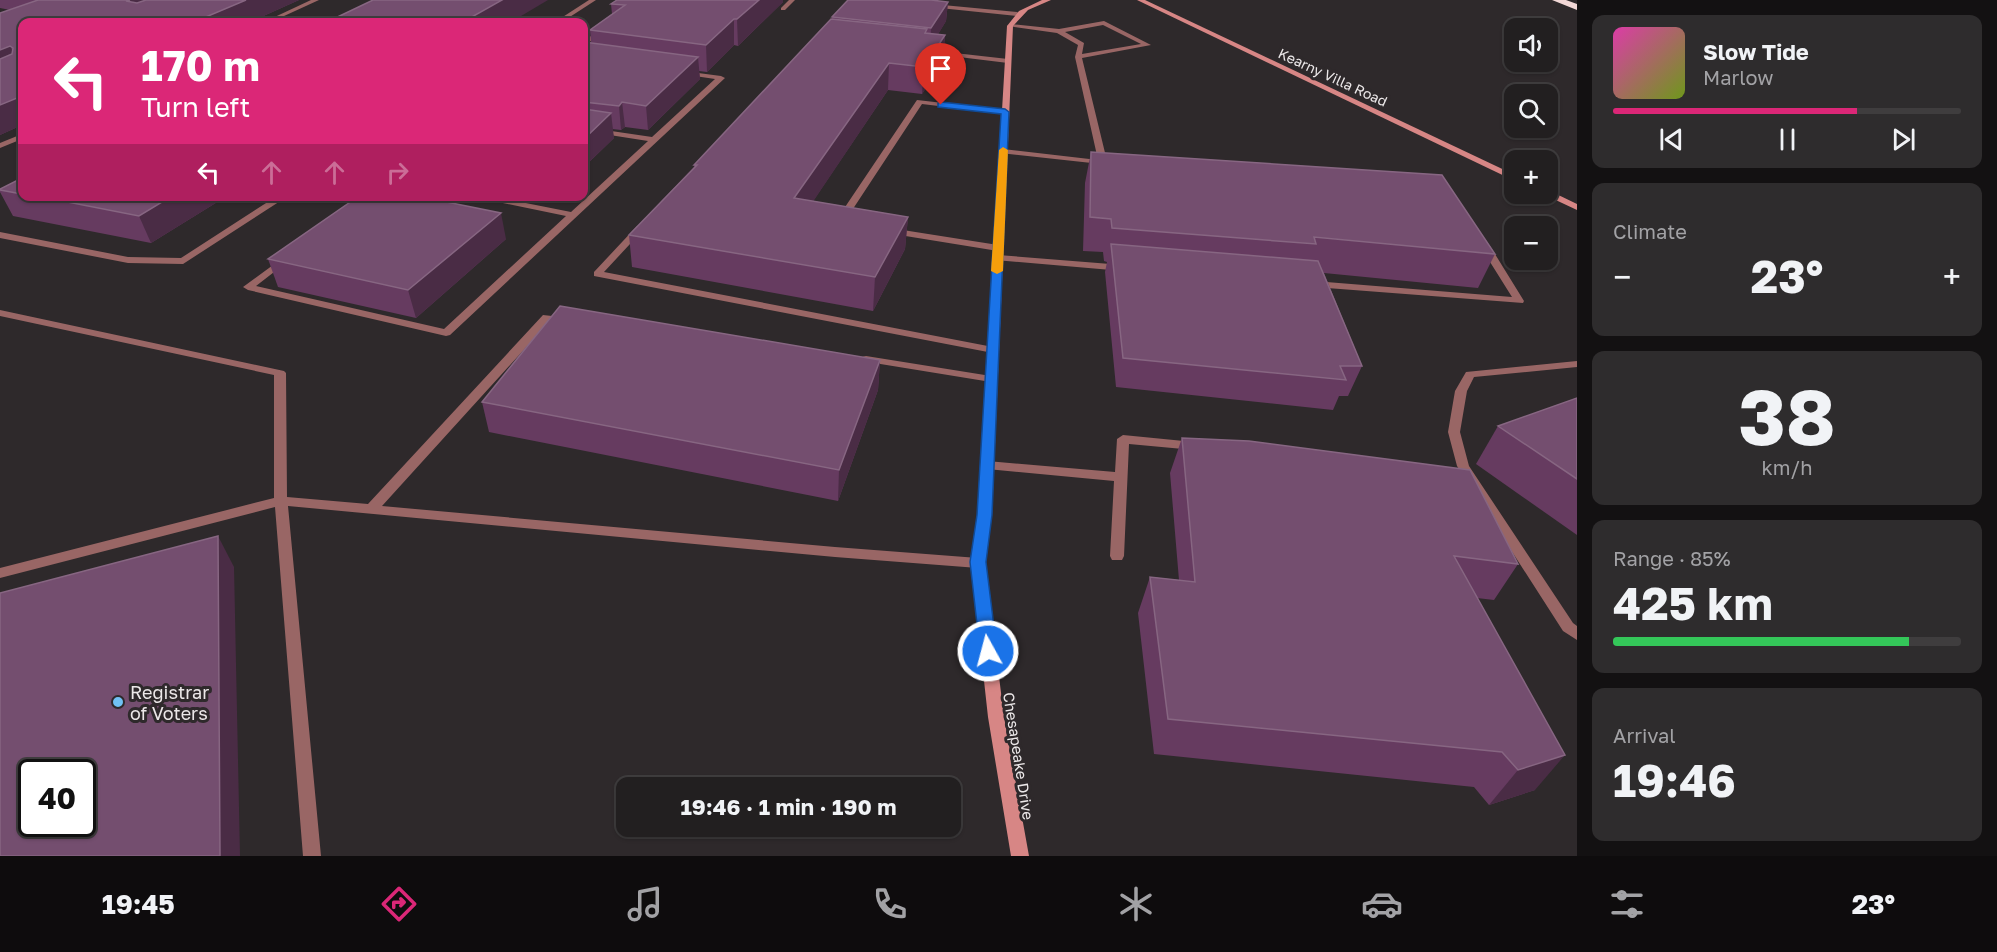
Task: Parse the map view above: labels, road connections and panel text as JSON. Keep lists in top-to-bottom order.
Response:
{
  "streets": {
    "street": ["Kearny Villa Road", "Chesapeake Drive"]
  },
  "places": ["Registrar of Voters"],
  "page": {
    "map_buttons": ["+", "−"],
    "turn": ["170 m", "Turn left"],
    "song": ["Slow Tide", "Marlow"],
    "tile": [
      "Climate",
      ["38", "km/h"],
      ["Range · 85%", "425 km"],
      ["Arrival", "19:46"]
    ],
    "heat": ["−", "23°", "+"],
    "limit": "40",
    "trip": "19:46 · 1 min · 190 m",
    "tabs": ["19:45", "23°"]
  }
}
